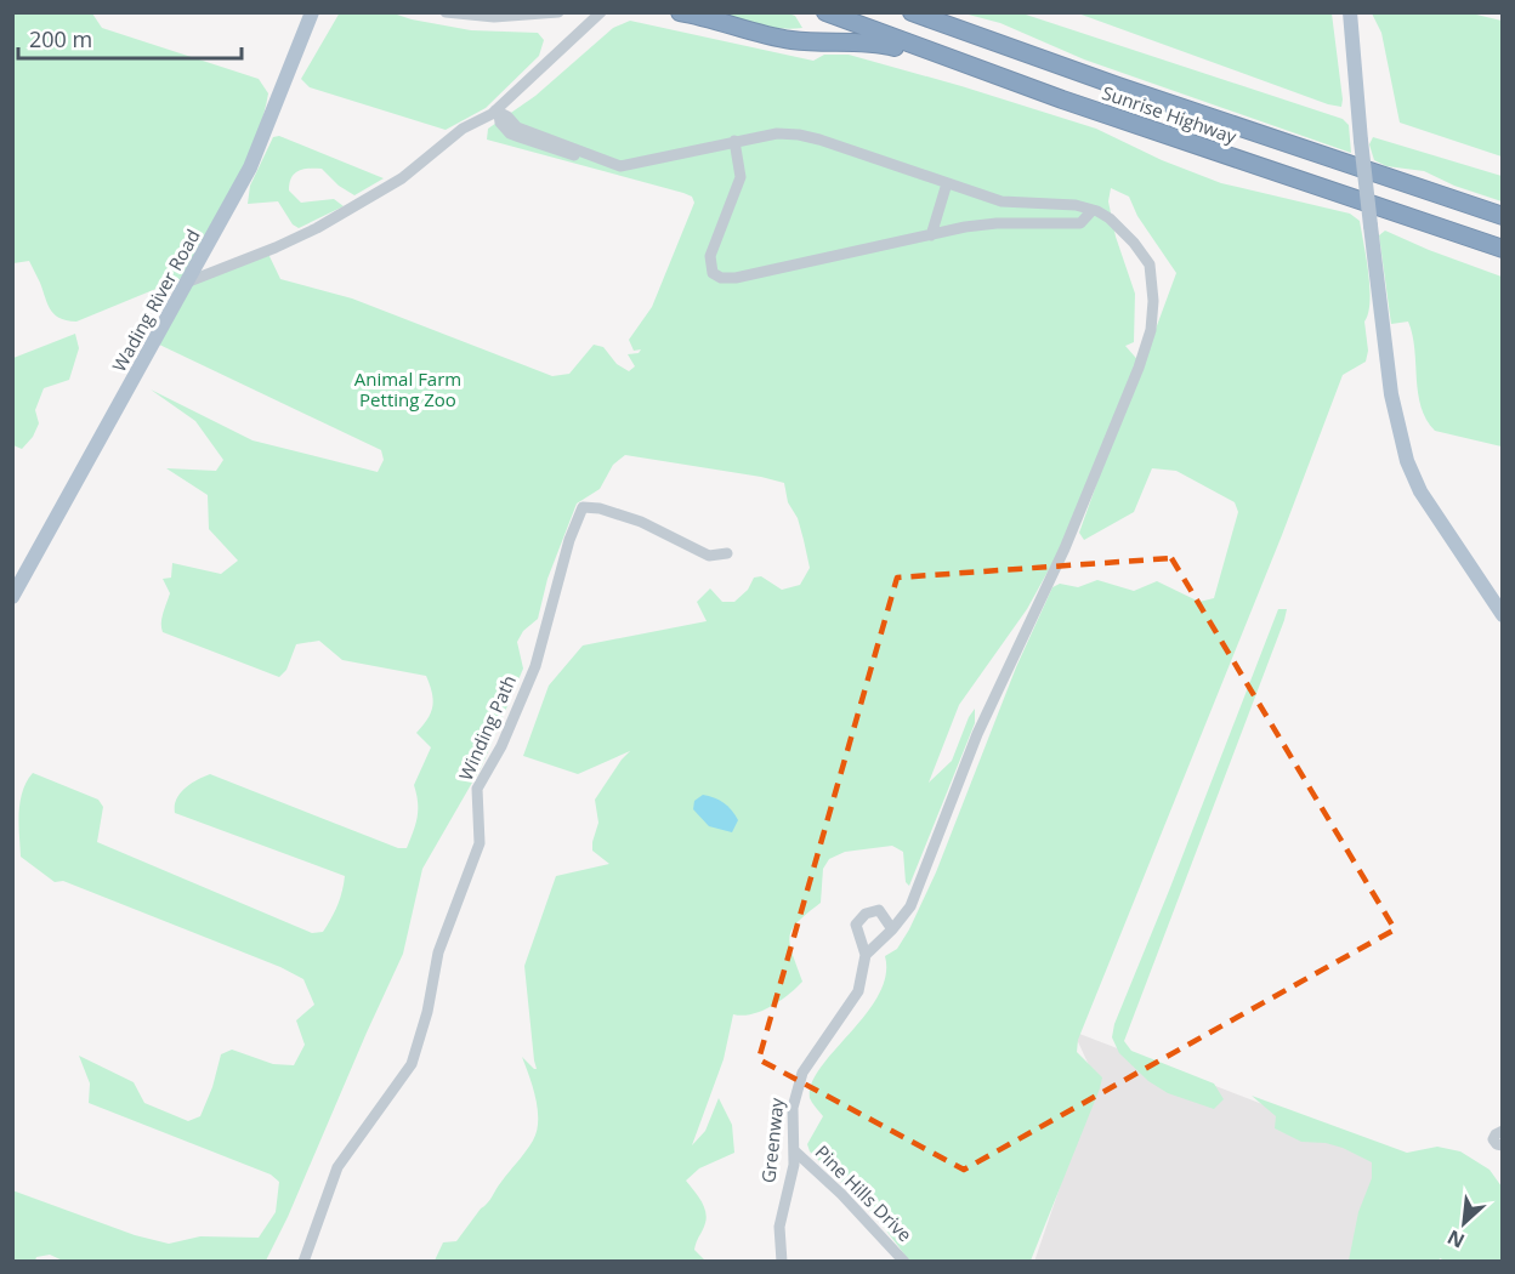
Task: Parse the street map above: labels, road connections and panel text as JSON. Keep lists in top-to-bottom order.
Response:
{
  "streets": {
    "highway": ["Sunrise Highway"],
    "main road": ["Wading River Road"],
    "street": ["Winding Path", "Greenway", "Pine Hills Drive"]
  },
  "crossings": [
    ["Greenway", "Pine Hills Drive"]
  ],
  "parks": ["Animal Farm Petting Zoo"],
  "scale_bar": "200 m",
  "north": "bottom left"
}
